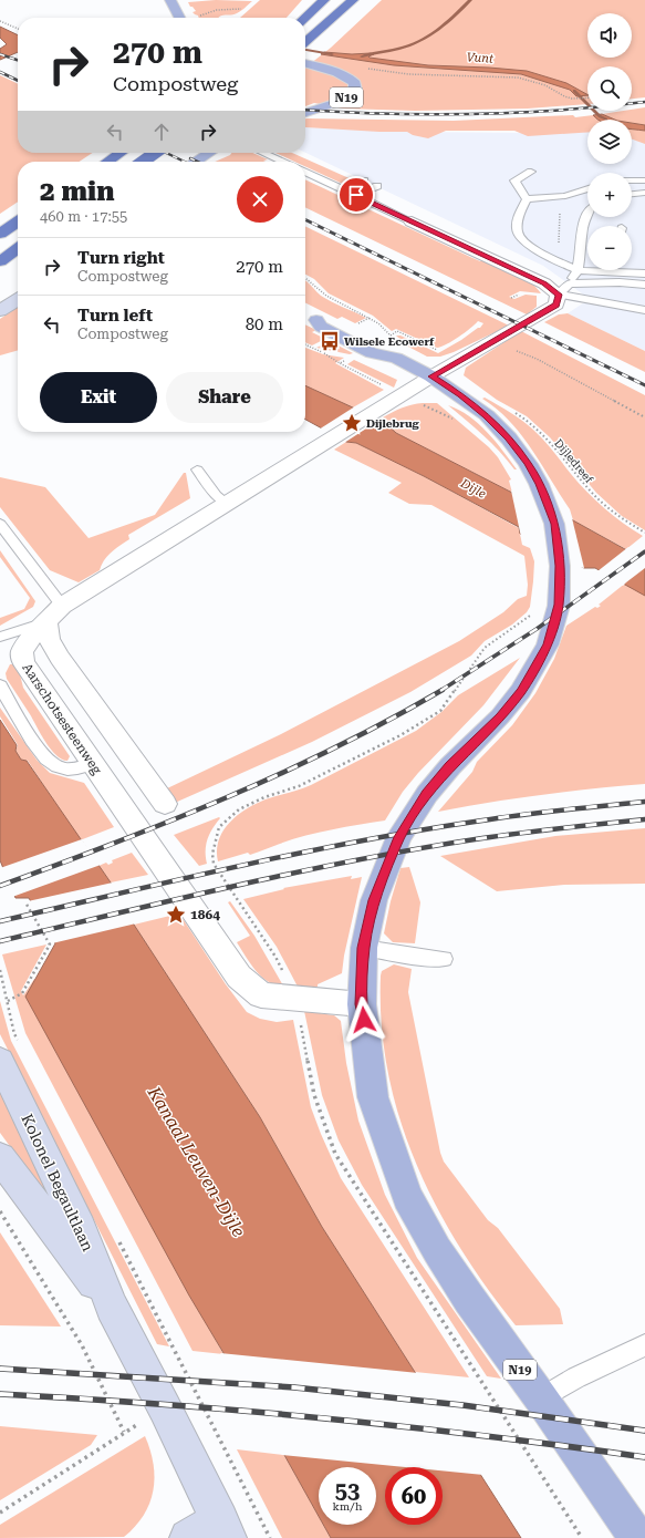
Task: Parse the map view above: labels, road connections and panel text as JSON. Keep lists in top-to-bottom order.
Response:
{
  "streets": {
    "main road": ["N19"],
    "street": ["Aarschotsesteenweg", "Kolonel Begaultlaan"],
    "path": ["Dijledreef"]
  },
  "crossings": [
    ["N19", "Aarschotsesteenweg"]
  ],
  "water": ["Vunt", "Dijle", "Kanaal Leuven-Dijle"],
  "places": {
    "bus stop": ["Wilsele Ecowerf"],
    "place": ["Dijlebrug", "1864"]
  },
  "page": {
    "map_buttons": ["+", "−"],
    "turn": ["270 m", "Compostweg"],
    "heading": ["2 min", "460 m · 17:55"],
    "list": [
      {
        "name": "Turn right",
        "note": "Compostweg",
        "value": "270 m"
      },
      {
        "name": "Turn left",
        "note": "Compostweg",
        "value": "80 m"
      }
    ],
    "buttons": ["Exit", "Share"],
    "speed": "53 km/h",
    "limit": "60"
  }
}
